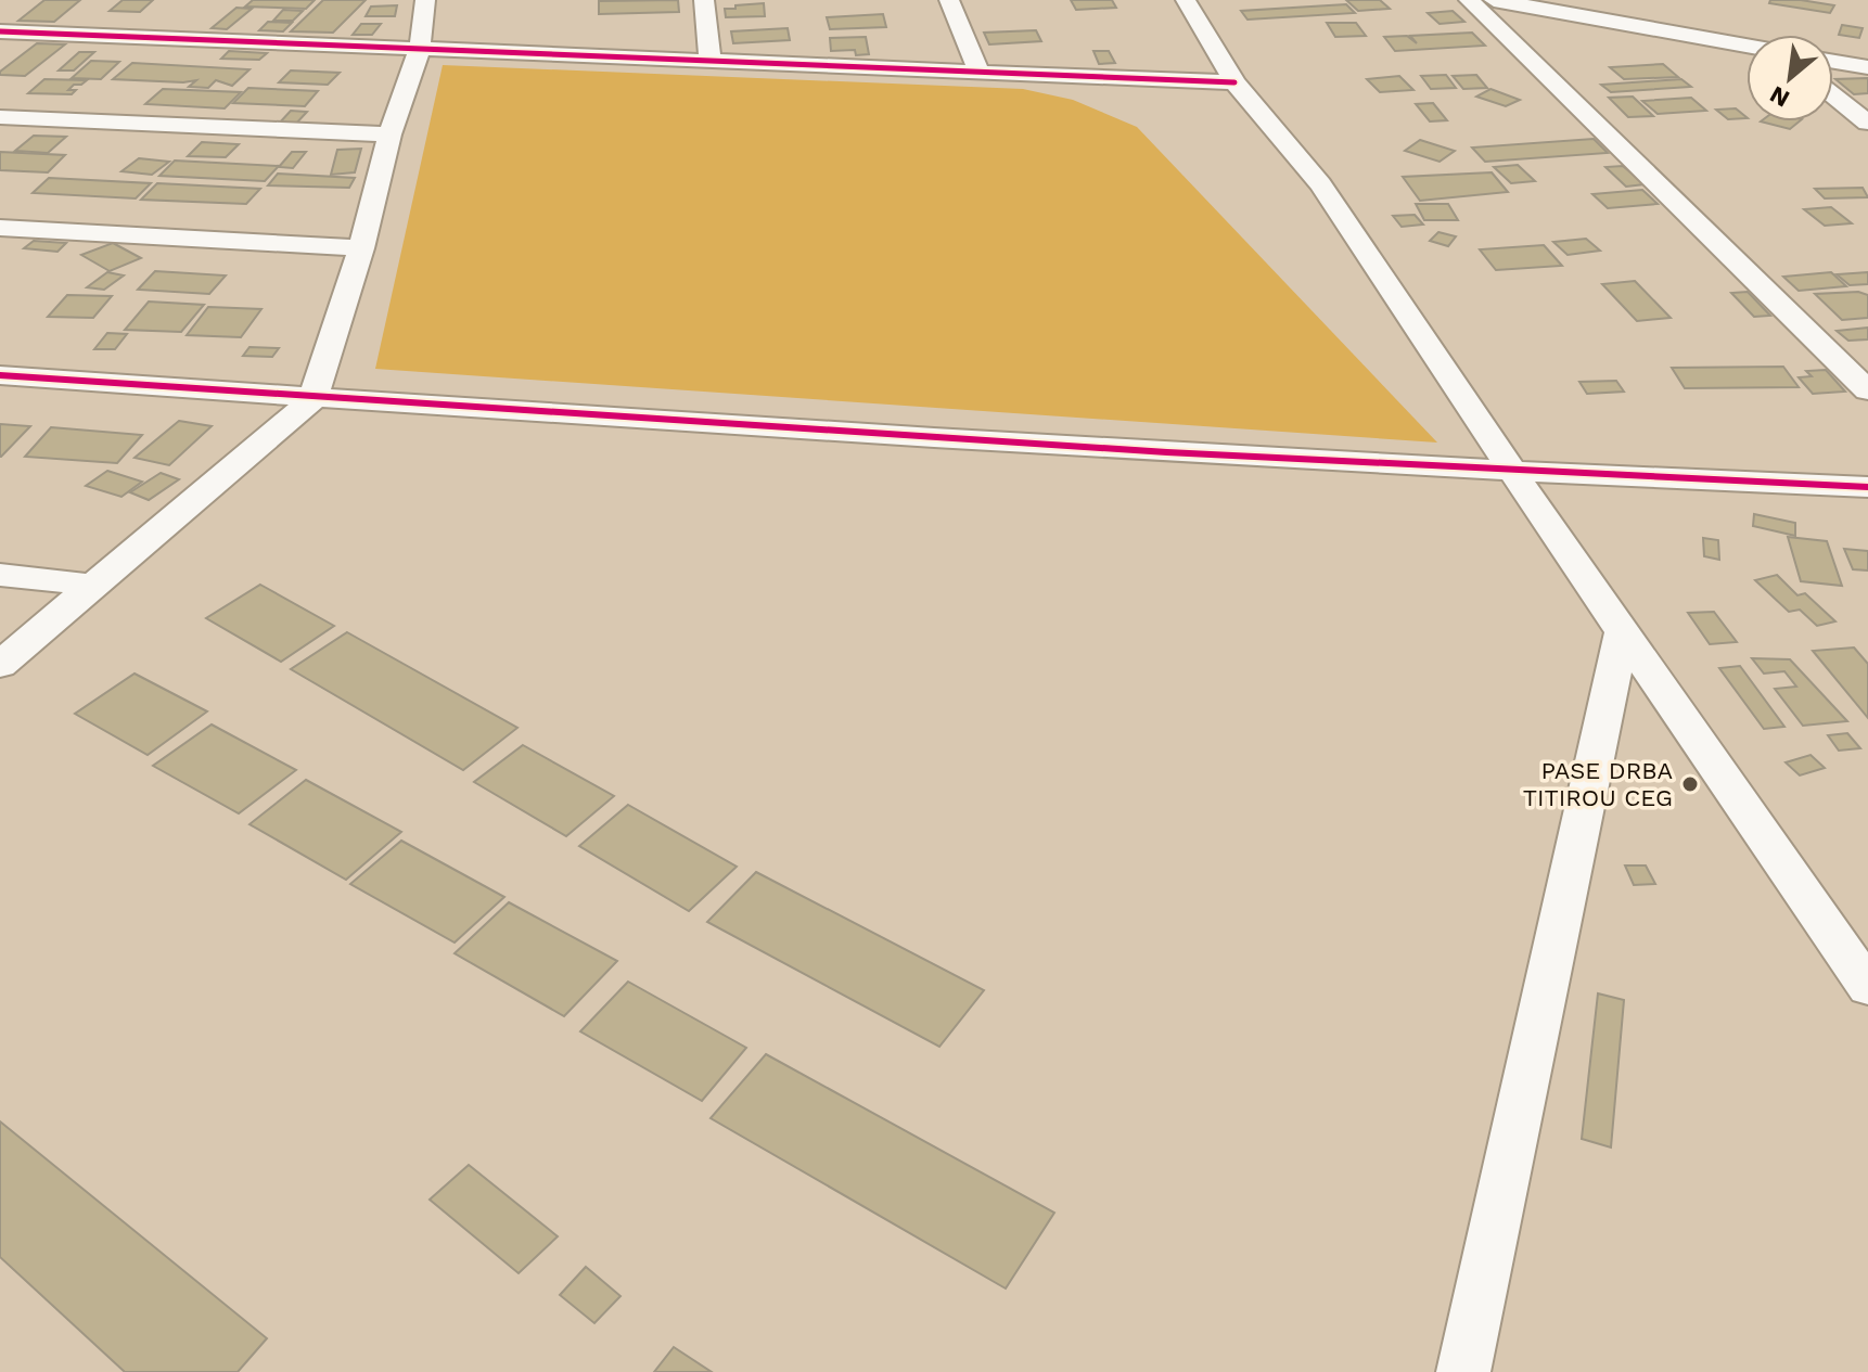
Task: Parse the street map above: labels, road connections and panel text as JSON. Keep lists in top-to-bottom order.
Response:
{
  "places": ["PASE DRBA TITIROU CEG"],
  "north": "bottom left"
}
